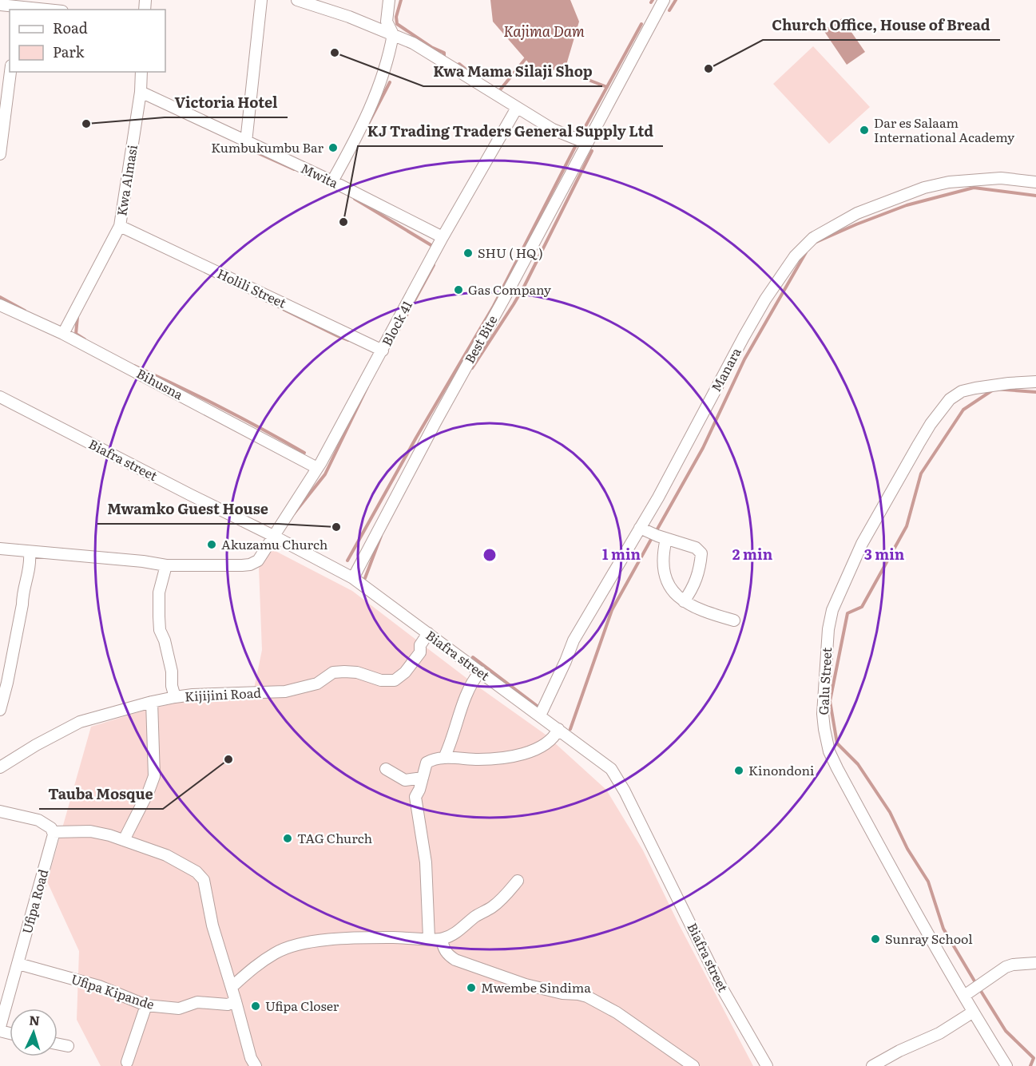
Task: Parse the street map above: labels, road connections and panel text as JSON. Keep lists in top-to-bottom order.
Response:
{
  "streets": {
    "street": [
      "Mwita",
      "Kwa Almasi",
      "Holili Street",
      "Block 41",
      "Best Bite",
      "Manara",
      "Bihusna",
      "Biafra street",
      "Galu Street",
      "Kijijini Road",
      "Ufipa Road",
      "Ufipa Kipande"
    ]
  },
  "crossings": [
    ["Mwita", "Kwa Almasi"],
    ["Mwita", "Block 41"],
    ["Kwa Almasi", "Holili Street"],
    ["Kwa Almasi", "Bihusna"],
    ["Holili Street", "Block 41"],
    ["Block 41", "Bihusna"],
    ["Block 41", "Biafra street"],
    ["Best Bite", "Biafra street"],
    ["Manara", "Biafra street"],
    ["Biafra street", "Kijijini Road"],
    ["Ufipa Road", "Ufipa Kipande"]
  ],
  "water": ["Kajima Dam"],
  "places": [
    "Kwa Mama Silaji Shop",
    "Church Office, House of Bread",
    "Victoria Hotel",
    "Dar es Salaam International Academy",
    "Kumbukumbu Bar",
    "KJ Trading Traders General Supply Ltd",
    "SHU ( HQ )",
    "Gas Company",
    "Mwamko Guest House",
    "Akuzamu Church",
    "Tauba Mosque",
    "Kinondoni",
    "TAG Church",
    "Sunray School",
    "Mwembe Sindima",
    "Ufipa Closer"
  ],
  "legend": ["Road", "Park"],
  "north": "top",
  "rings": ["1 min", "2 min", "3 min"]
}
